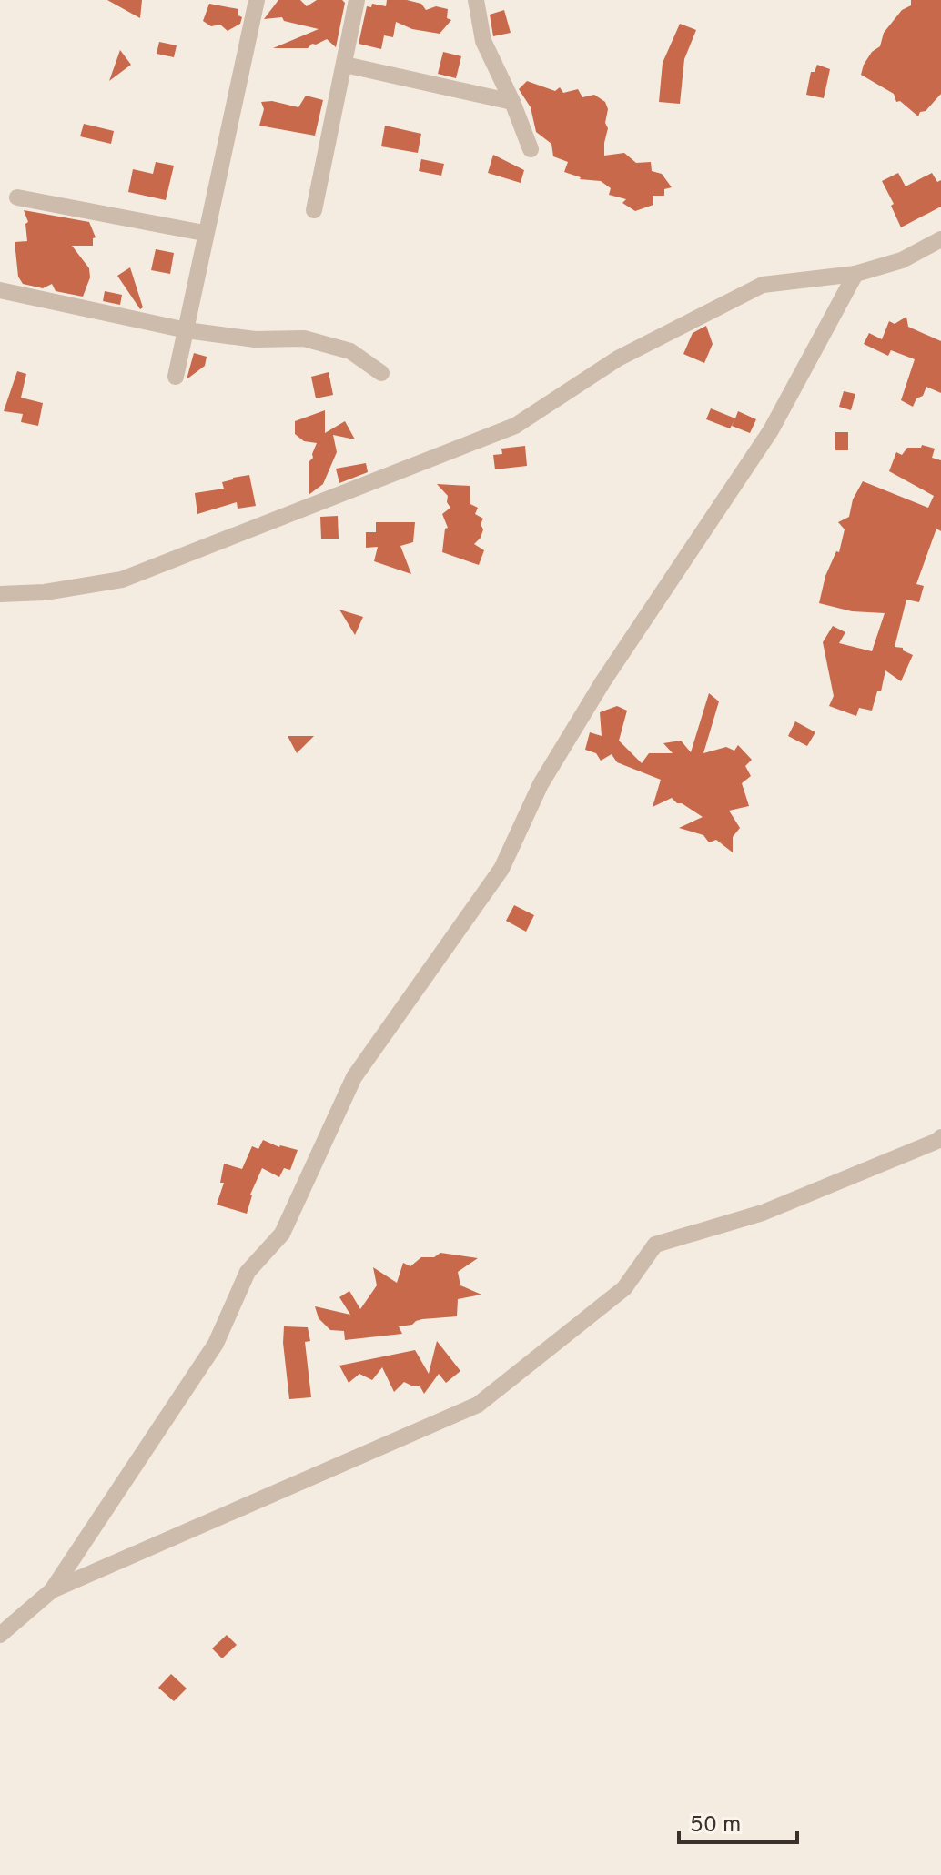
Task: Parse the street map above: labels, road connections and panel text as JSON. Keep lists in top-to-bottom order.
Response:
{
  "scale_bar": "50 m"
}
